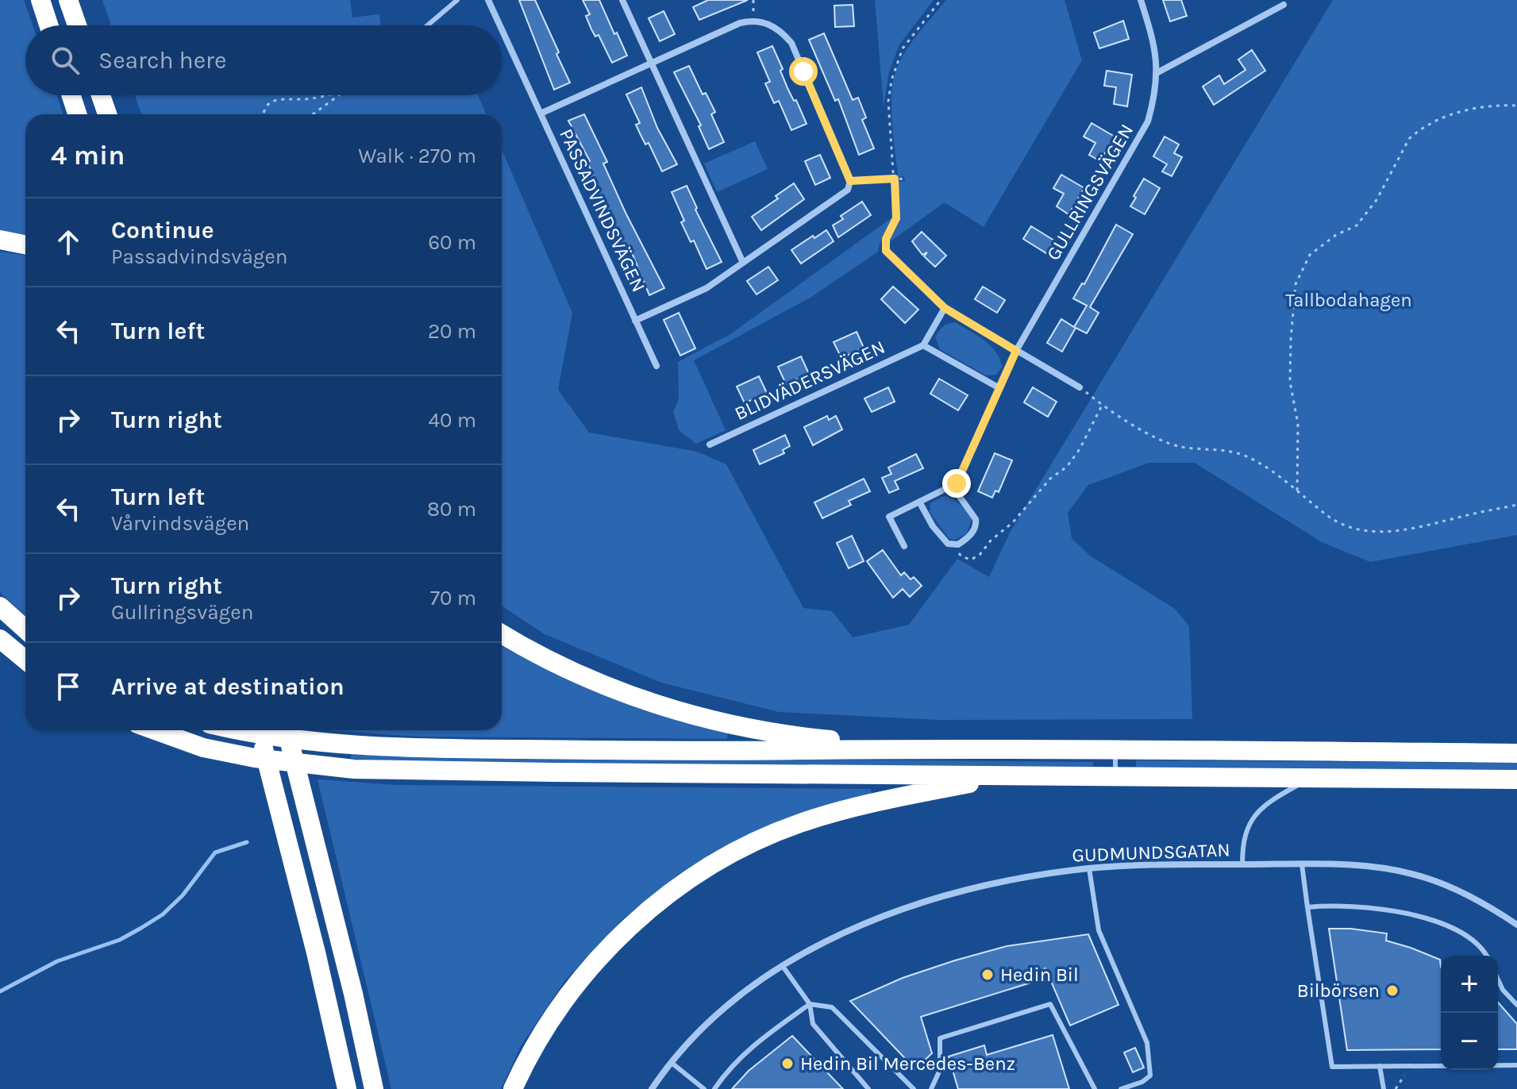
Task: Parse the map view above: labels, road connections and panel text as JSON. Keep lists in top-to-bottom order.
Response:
{
  "streets": {
    "street": [
      "GULLRINGSVÄGEN",
      "PASSADVINDSVÄGEN",
      "BLIDVÄDERSVÄGEN",
      "GUDMUNDSGATAN"
    ]
  },
  "parks": ["Tallbodahagen"],
  "places": ["Hedin Bil", "Bilbörsen", "Hedin Bil Mercedes-Benz"],
  "page": {
    "search": "Search here",
    "heading": ["4 min", "Walk · 270 m"],
    "list": [
      ["Continue", "Passadvindsvägen", "60 m"],
      ["Turn left", "20 m"],
      ["Turn right", "40 m"],
      ["Turn left", "Vårvindsvägen", "80 m"],
      ["Turn right", "Gullringsvägen", "70 m"],
      "Arrive at destination"
    ],
    "map_buttons": ["+", "−"]
  }
}
